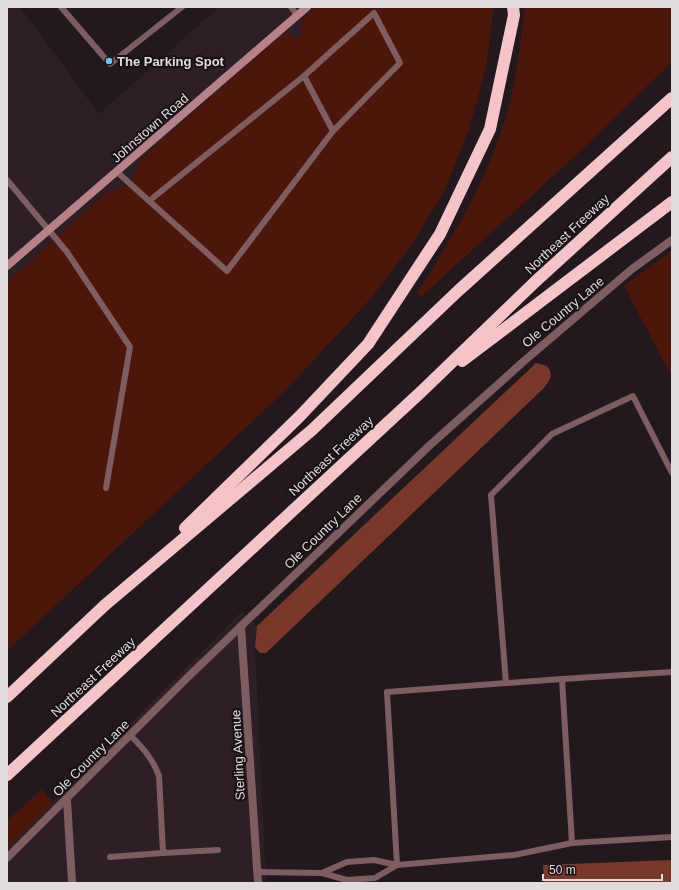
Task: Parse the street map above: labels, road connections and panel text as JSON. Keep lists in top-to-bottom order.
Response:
{
  "streets": {
    "highway": ["Northeast Freeway"],
    "main road": ["Johnstown Road"],
    "street": ["Ole Country Lane", "Sterling Avenue"]
  },
  "crossings": [
    ["Ole Country Lane", "Sterling Avenue"]
  ],
  "places": ["The Parking Spot"],
  "scale_bar": "50 m"
}
